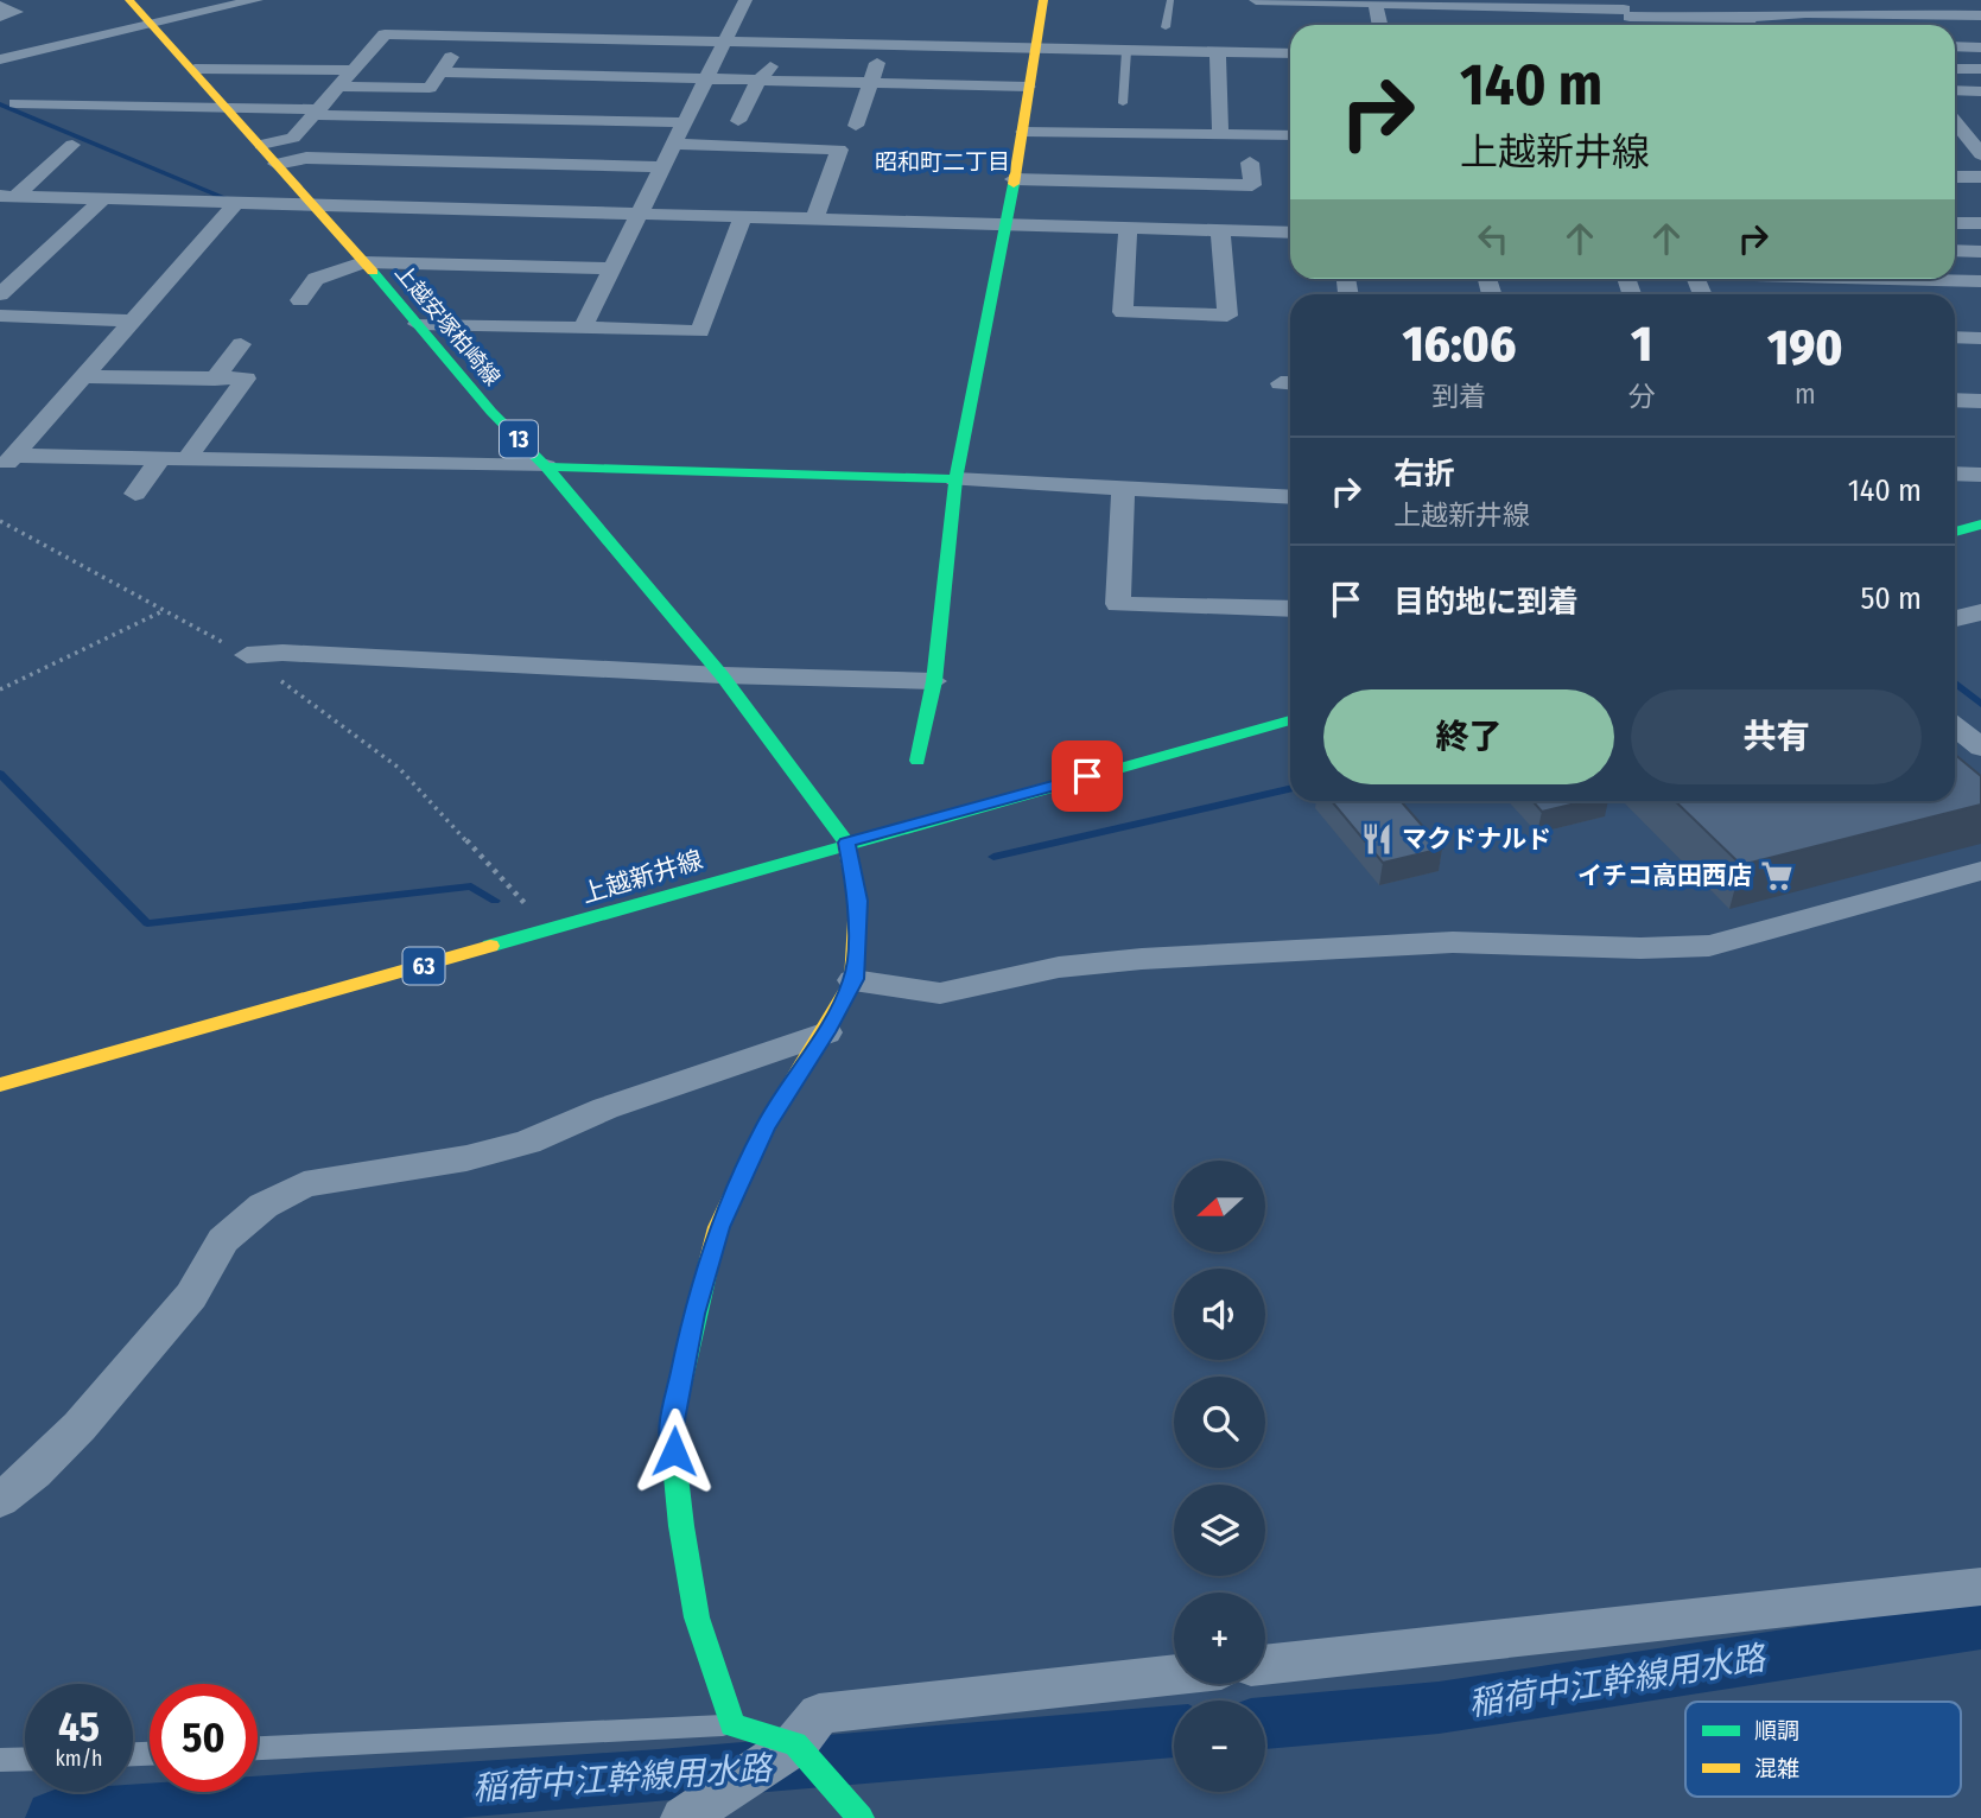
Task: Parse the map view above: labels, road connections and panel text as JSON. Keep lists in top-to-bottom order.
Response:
{
  "streets": {
    "main road": [
      "上越安塚柏崎線",
      "13",
      "上越新井線",
      "63"
    ]
  },
  "crossings": [
    ["上越安塚柏崎線", "上越新井線"]
  ],
  "districts": ["昭和町二丁目"],
  "water": ["稲荷中江幹線用水路"],
  "places": {
    "restaurant": ["マクドナルド"],
    "supermarket": ["イチコ高田西店"]
  },
  "legend": ["順調", "混雑"],
  "north": "left",
  "page": {
    "turn": ["140 m", "上越新井線"],
    "eta": [
      "16:06",
      "到着",
      "1",
      "分",
      "190",
      "m"
    ],
    "list": [
      {
        "name": "右折",
        "note": "上越新井線",
        "value": "140 m"
      },
      {
        "name": "目的地に到着",
        "value": "50 m"
      }
    ],
    "buttons": ["終了", "共有"],
    "map_buttons": ["+", "−"],
    "speed": "45 km/h",
    "limit": "50"
  }
}
